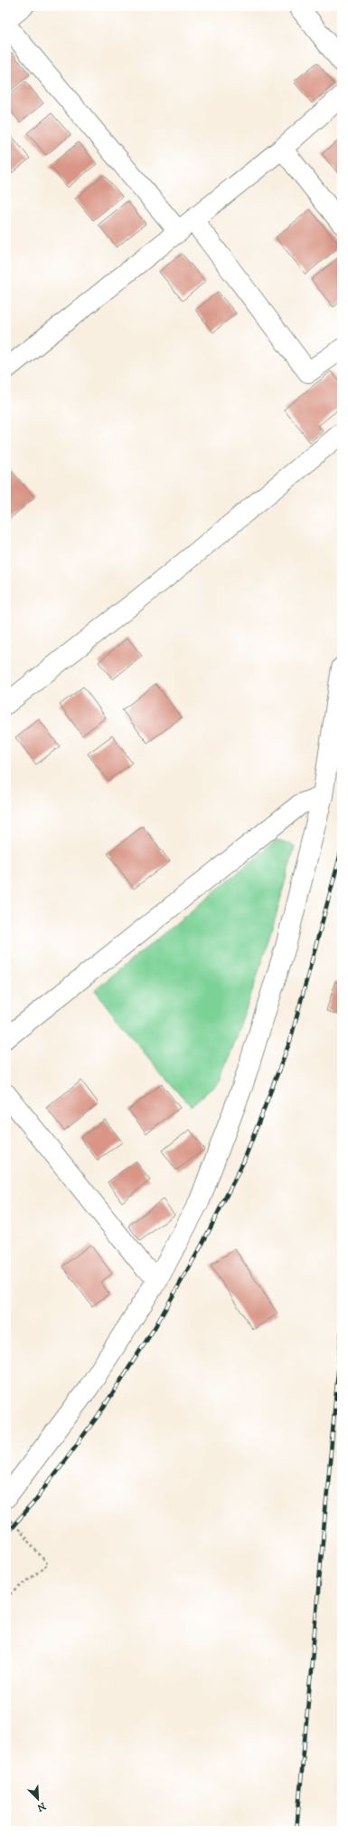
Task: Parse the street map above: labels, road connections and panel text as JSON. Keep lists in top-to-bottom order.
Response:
{
  "north": "bottom right"
}
